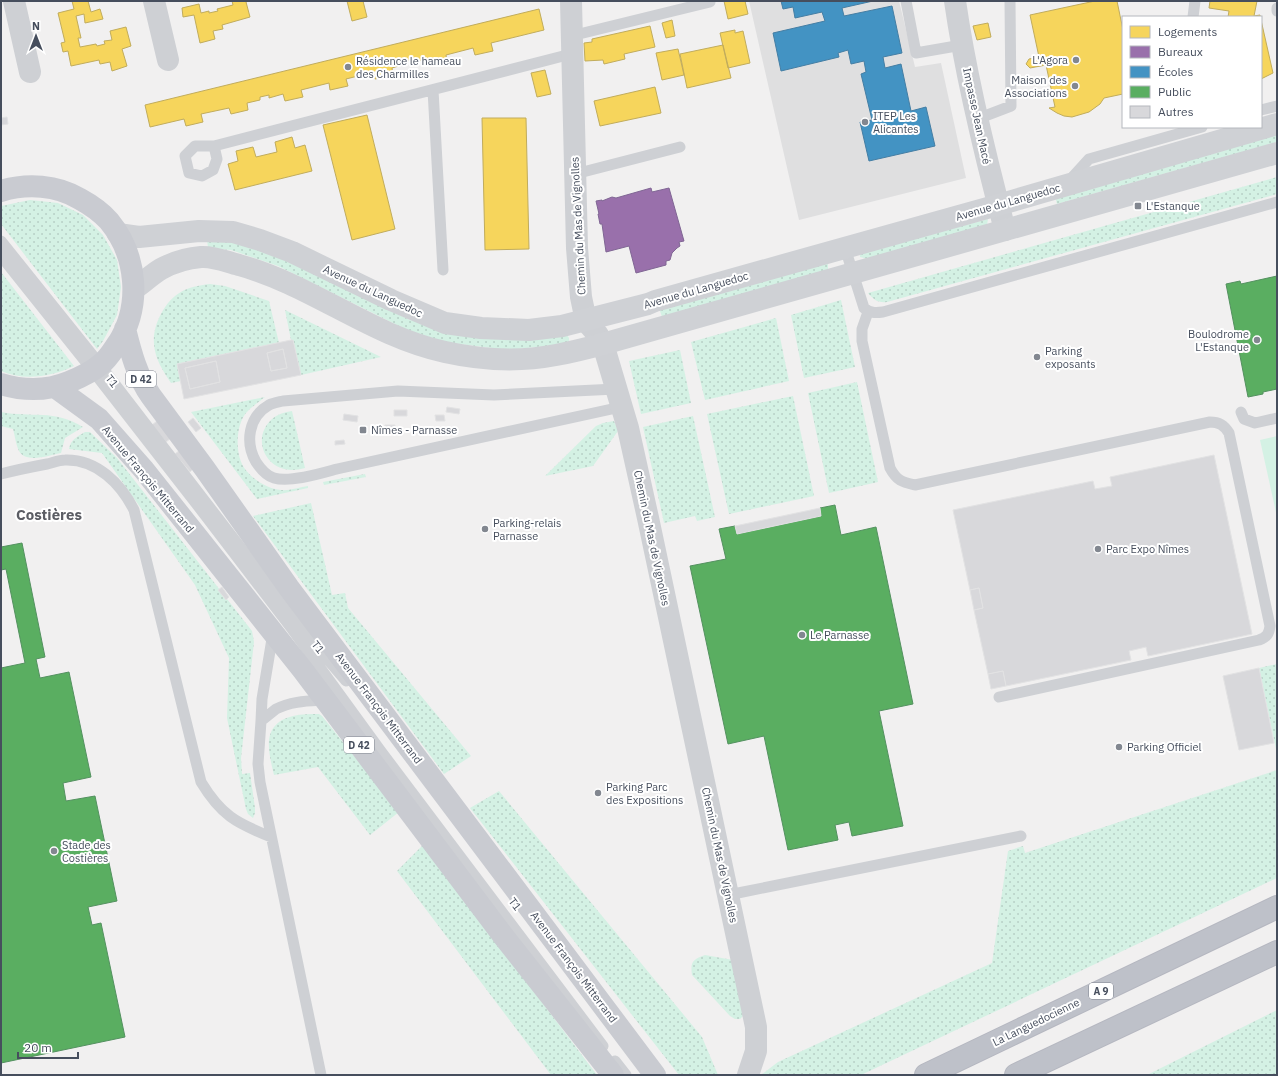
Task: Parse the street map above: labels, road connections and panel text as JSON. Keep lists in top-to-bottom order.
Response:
{
  "streets": {
    "highway": ["A 9", "La Languedocienne"],
    "main road": ["D 42", "Avenue François Mitterrand"],
    "street": ["Impasse Jean Macé", "Avenue du Languedoc", "Chemin du Mas de Vignolles"],
    "lane": ["T1"]
  },
  "crossings": [
    ["Impasse Jean Macé", "Avenue du Languedoc"],
    ["Avenue du Languedoc", "Chemin du Mas de Vignolles"]
  ],
  "districts": ["Costières"],
  "places": {
    "other": [
      "L'Agora",
      "Résidence le hameau des Charmilles",
      "Maison des Associations",
      "ITEP Les Alicantes",
      "Boulodrome L'Estanque",
      "Parking exposants",
      "Parking-relais Parnasse",
      "Parc Expo Nîmes",
      "Le Parnasse",
      "Parking Officiel",
      "Parking Parc des Expositions",
      "Stade des Costières"
    ],
    "transit": ["L'Estanque", "Nîmes - Parnasse"]
  },
  "legend": [
    "Logements",
    "Bureaux",
    "Écoles",
    "Public",
    "Autres"
  ],
  "scale_bar": "20 m",
  "north": "top"
}
